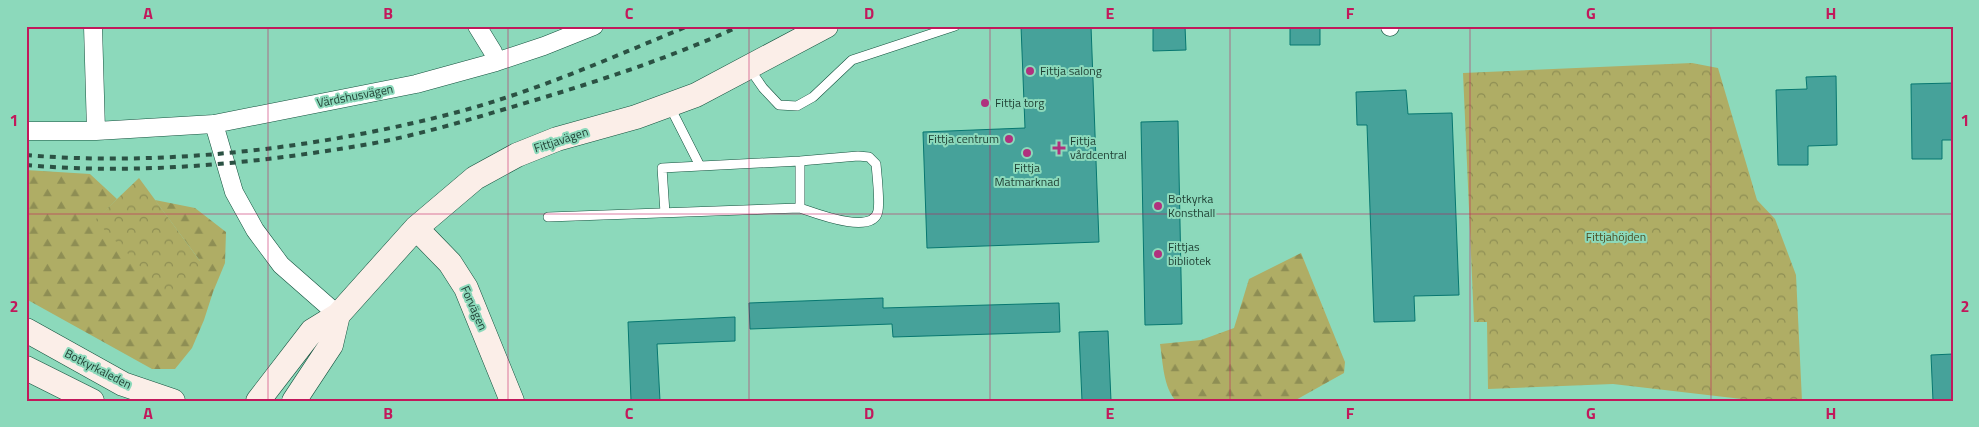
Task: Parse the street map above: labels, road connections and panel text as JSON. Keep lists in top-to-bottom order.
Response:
{
  "streets": {
    "street": [
      "Värdshusvägen",
      "Fittjavägen",
      "Forvägen",
      "Botkyrkaleden"
    ]
  },
  "crossings": [
    ["Fittjavägen", "Forvägen"]
  ],
  "parks": ["Fittjahöjden"],
  "places": {
    "other": [
      "Fittja salong",
      "Fittja torg",
      "Fittja centrum",
      "Fittja Matmarknad",
      "Botkyrka Konsthall",
      "Fittjas bibliotek"
    ],
    "health": ["Fittja vårdcentral"]
  },
  "grid": {
    "columns": [
      "A",
      "B",
      "C",
      "D",
      "E",
      "F",
      "G",
      "H"
    ],
    "rows": ["1", "2"]
  }
}
